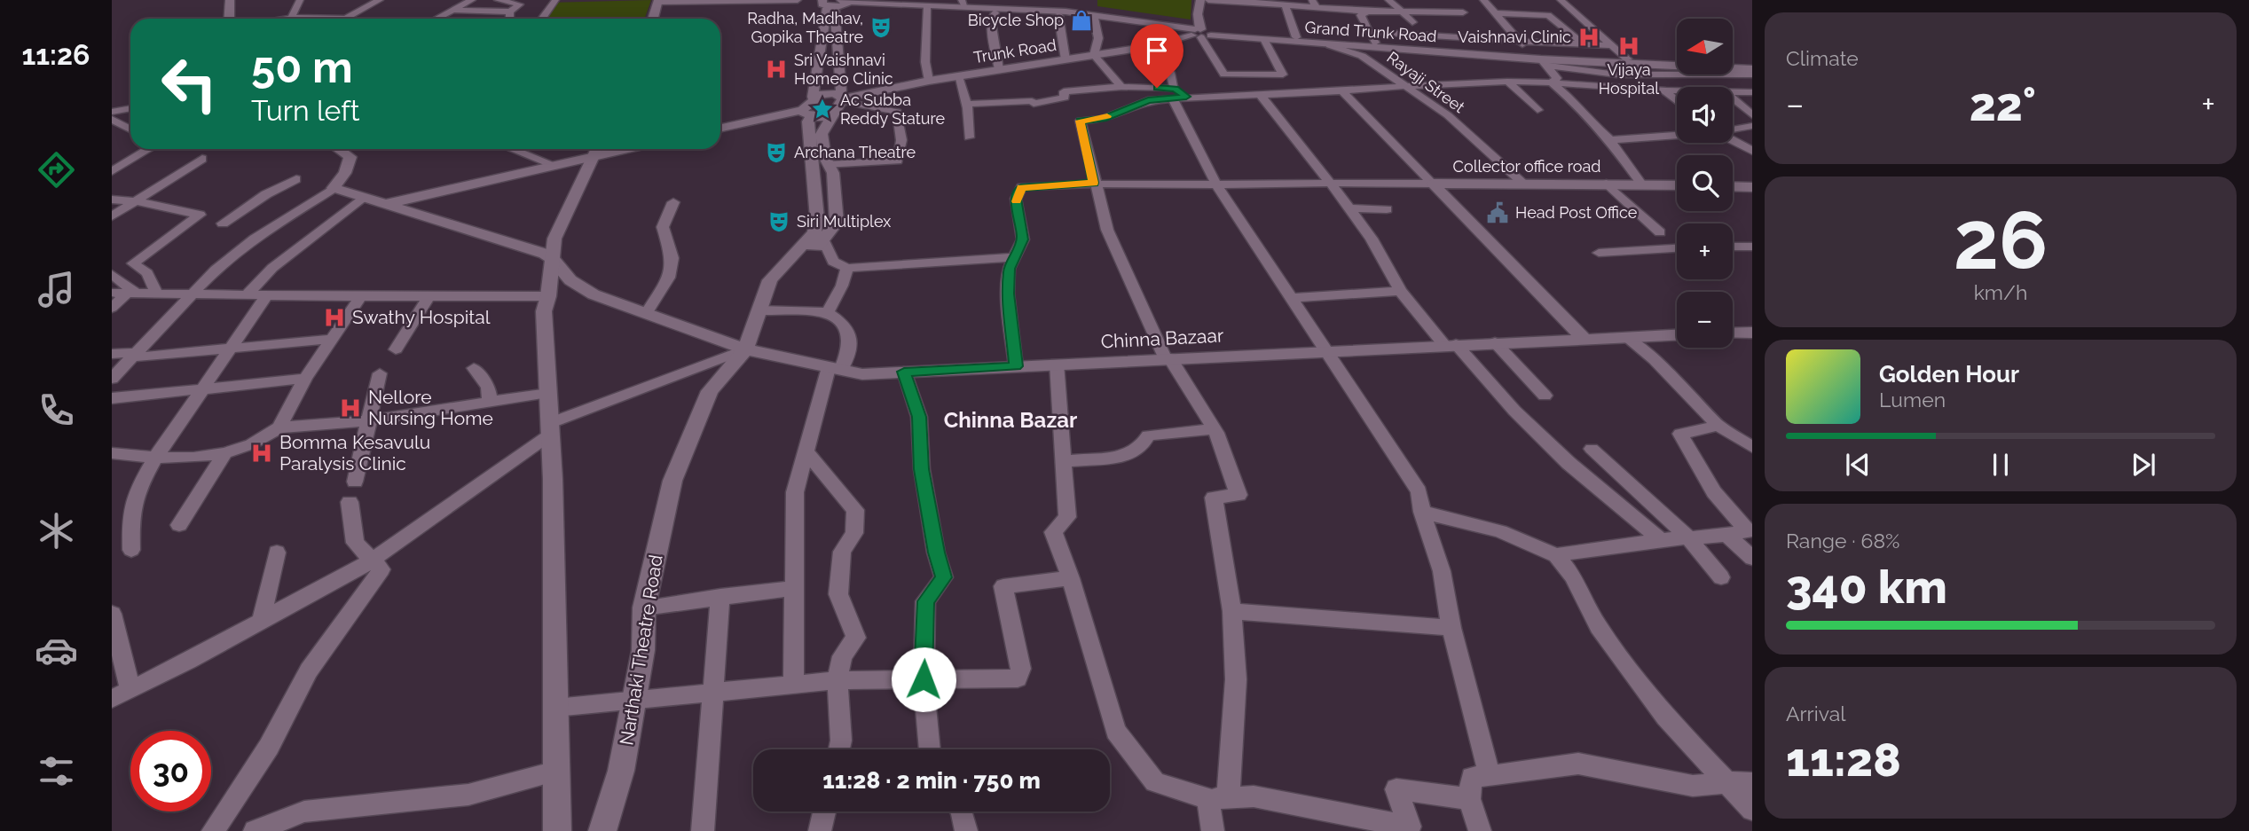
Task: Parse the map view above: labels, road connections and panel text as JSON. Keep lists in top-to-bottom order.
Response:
{
  "streets": {
    "street": [
      "Grand Trunk Road",
      "Trunk Road",
      "Rayaji Street",
      "Collector office road",
      "Chinna Bazaar",
      "Narthaki Theatre Road"
    ]
  },
  "crossings": [
    ["Grand Trunk Road", "Trunk Road"],
    ["Grand Trunk Road", "Rayaji Street"],
    ["Rayaji Street", "Collector office road"],
    ["Collector office road", "Chinna Bazaar"],
    ["Chinna Bazaar", "Narthaki Theatre Road"]
  ],
  "districts": ["Chinna Bazar"],
  "places": {
    "shop": ["Bicycle Shop"],
    "theatre": ["Radha, Madhav, Gopika Theatre", "Archana Theatre", "Siri Multiplex"],
    "hospital": [
      "Vaishnavi Clinic",
      "Vijaya Hospital",
      "Sri Vaishnavi Homeo Clinic",
      "Swathy Hospital",
      "Nellore Nursing Home",
      "Bomma Kesavulu Paralysis Clinic"
    ],
    "place": ["Ac Subba Reddy Stature"],
    "public building": ["Head Post Office"]
  },
  "north": "left",
  "page": {
    "tabs": "11:26",
    "tile": [
      "Climate",
      ["26", "km/h"],
      ["Range · 68%", "340 km"],
      ["Arrival", "11:28"]
    ],
    "map_buttons": ["+", "−"],
    "turn": ["50 m", "Turn left"],
    "heat": ["−", "22°", "+"],
    "song": ["Golden Hour", "Lumen"],
    "limit": "30",
    "trip": "11:28 · 2 min · 750 m"
  }
}
